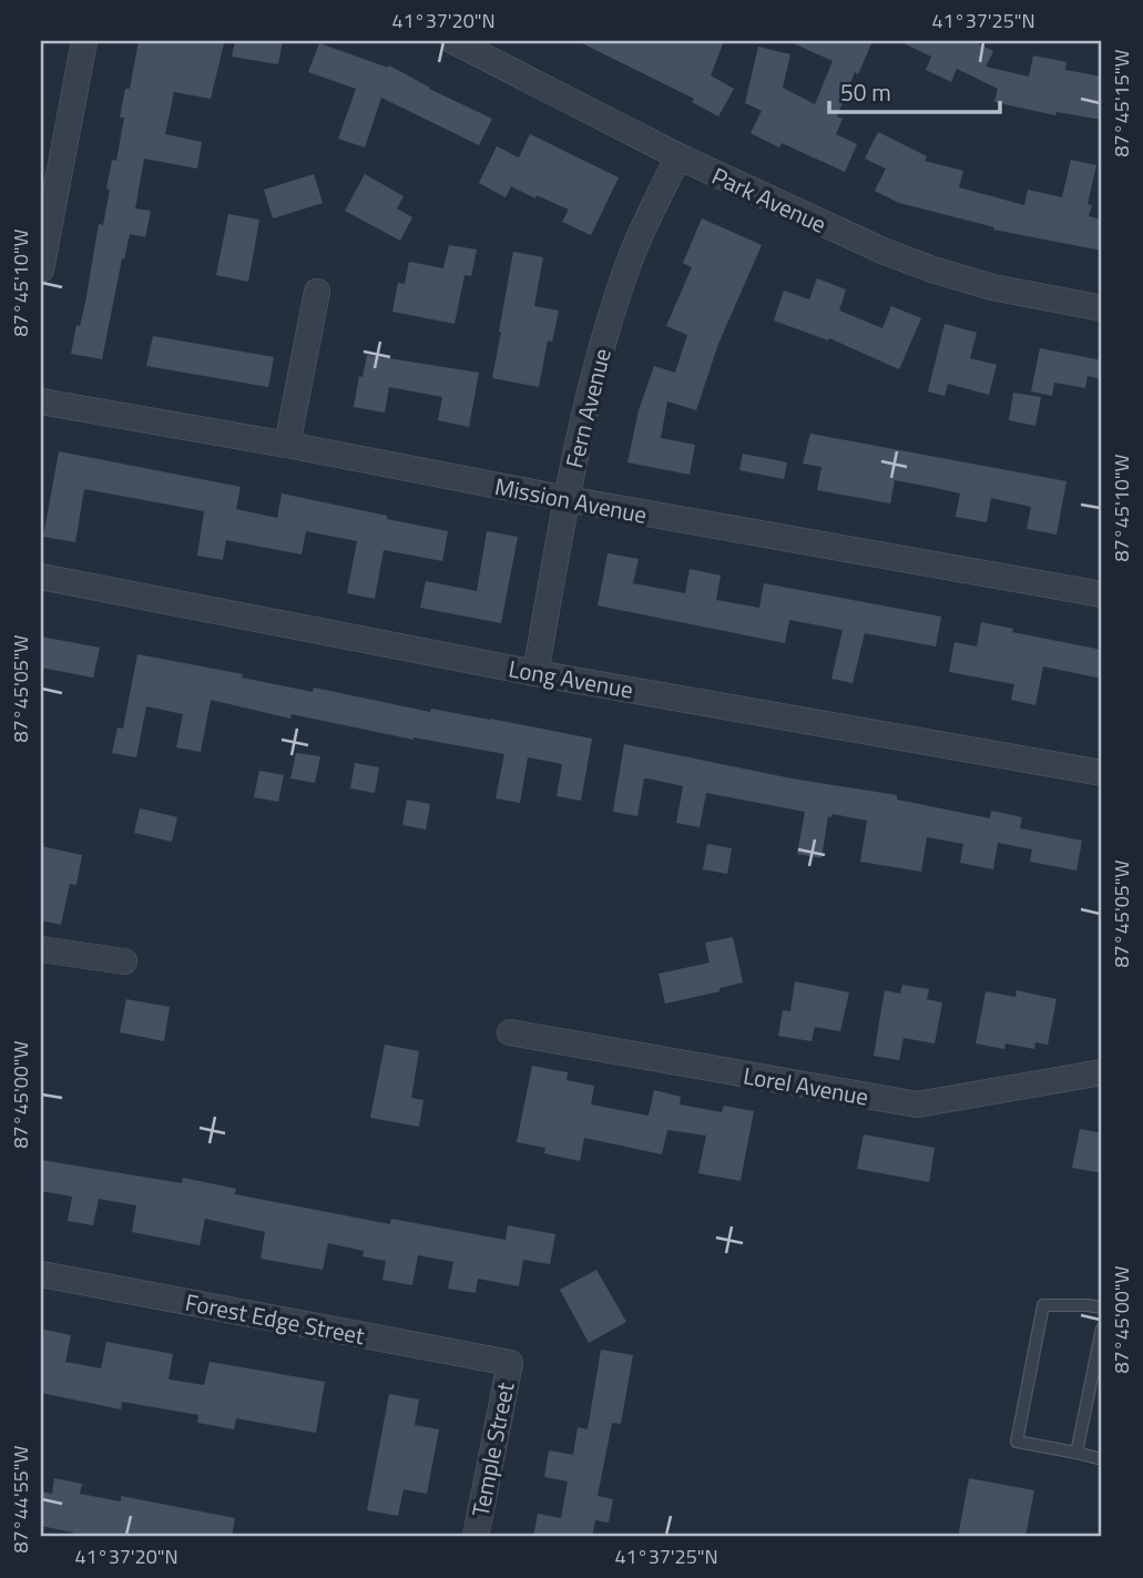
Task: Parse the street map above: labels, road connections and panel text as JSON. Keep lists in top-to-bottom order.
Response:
{
  "streets": {
    "street": [
      "Park Avenue",
      "Fern Avenue",
      "Mission Avenue",
      "Long Avenue",
      "Lorel Avenue",
      "Forest Edge Street",
      "Temple Street"
    ]
  },
  "crossings": [
    ["Park Avenue", "Fern Avenue"],
    ["Fern Avenue", "Mission Avenue"],
    ["Fern Avenue", "Long Avenue"],
    ["Forest Edge Street", "Temple Street"]
  ],
  "scale_bar": "50 m",
  "coordinates": [
    "41°37'20\"N",
    "41°37'25\"N",
    "87°45'15\"W",
    "87°45'10\"W",
    "87°45'05\"W",
    "87°45'00\"W",
    "87°44'55\"W"
  ]
}
